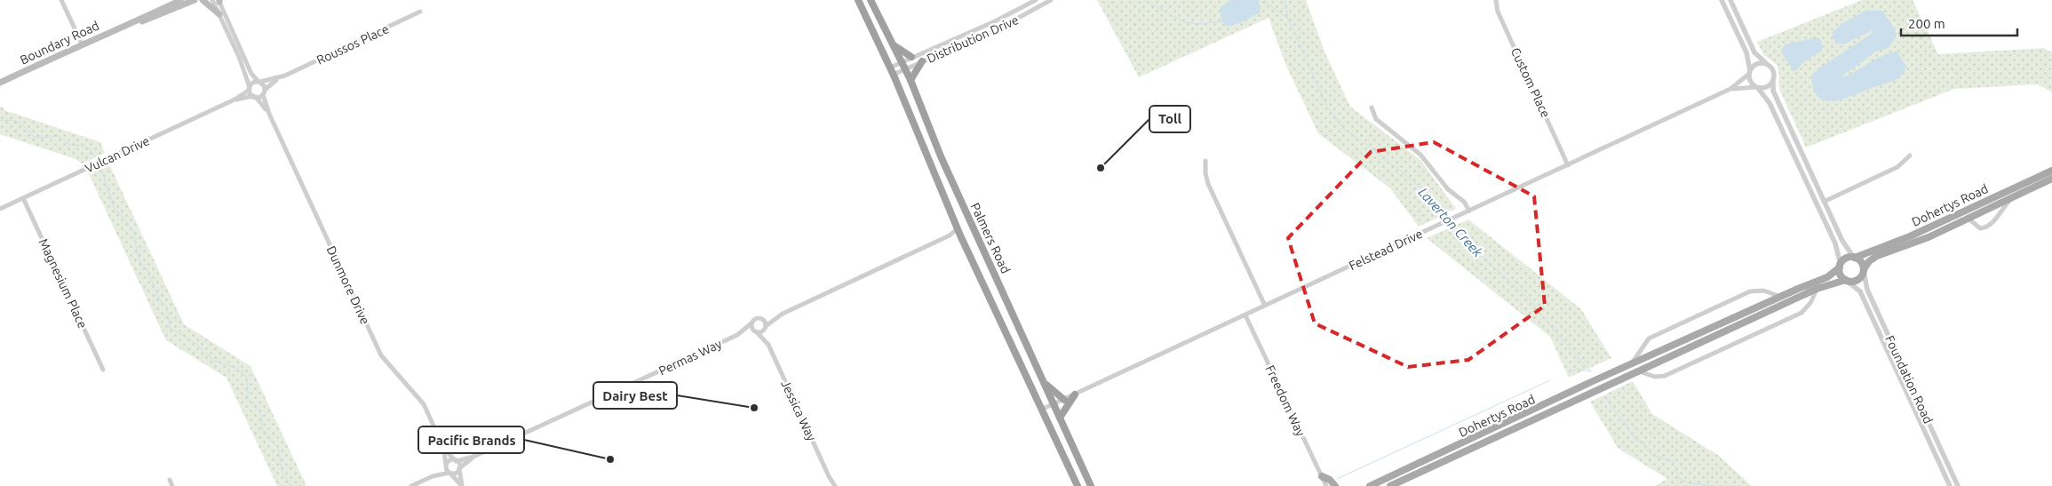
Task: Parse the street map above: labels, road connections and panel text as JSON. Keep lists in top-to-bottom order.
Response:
{
  "streets": {
    "highway": ["Palmers Road"],
    "main road": ["Boundary Road", "Dohertys Road"],
    "street": [
      "Distribution Drive",
      "Roussos Place",
      "Custom Place",
      "Vulcan Drive",
      "Felstead Drive",
      "Magnesium Place",
      "Dunmore Drive",
      "Permas Way",
      "Foundation Road",
      "Freedom Way",
      "Jessica Way"
    ]
  },
  "crossings": [
    ["Distribution Drive", "Palmers Road"],
    ["Roussos Place", "Vulcan Drive"],
    ["Roussos Place", "Dunmore Drive"],
    ["Custom Place", "Felstead Drive"],
    ["Vulcan Drive", "Magnesium Place"],
    ["Vulcan Drive", "Dunmore Drive"],
    ["Dohertys Road", "Foundation Road"],
    ["Palmers Road", "Felstead Drive"],
    ["Felstead Drive", "Freedom Way"],
    ["Dunmore Drive", "Permas Way"],
    ["Permas Way", "Jessica Way"]
  ],
  "water": ["Laverton Creek"],
  "places": ["Toll", "Dairy Best", "Pacific Brands"],
  "scale_bar": "200 m"
}
